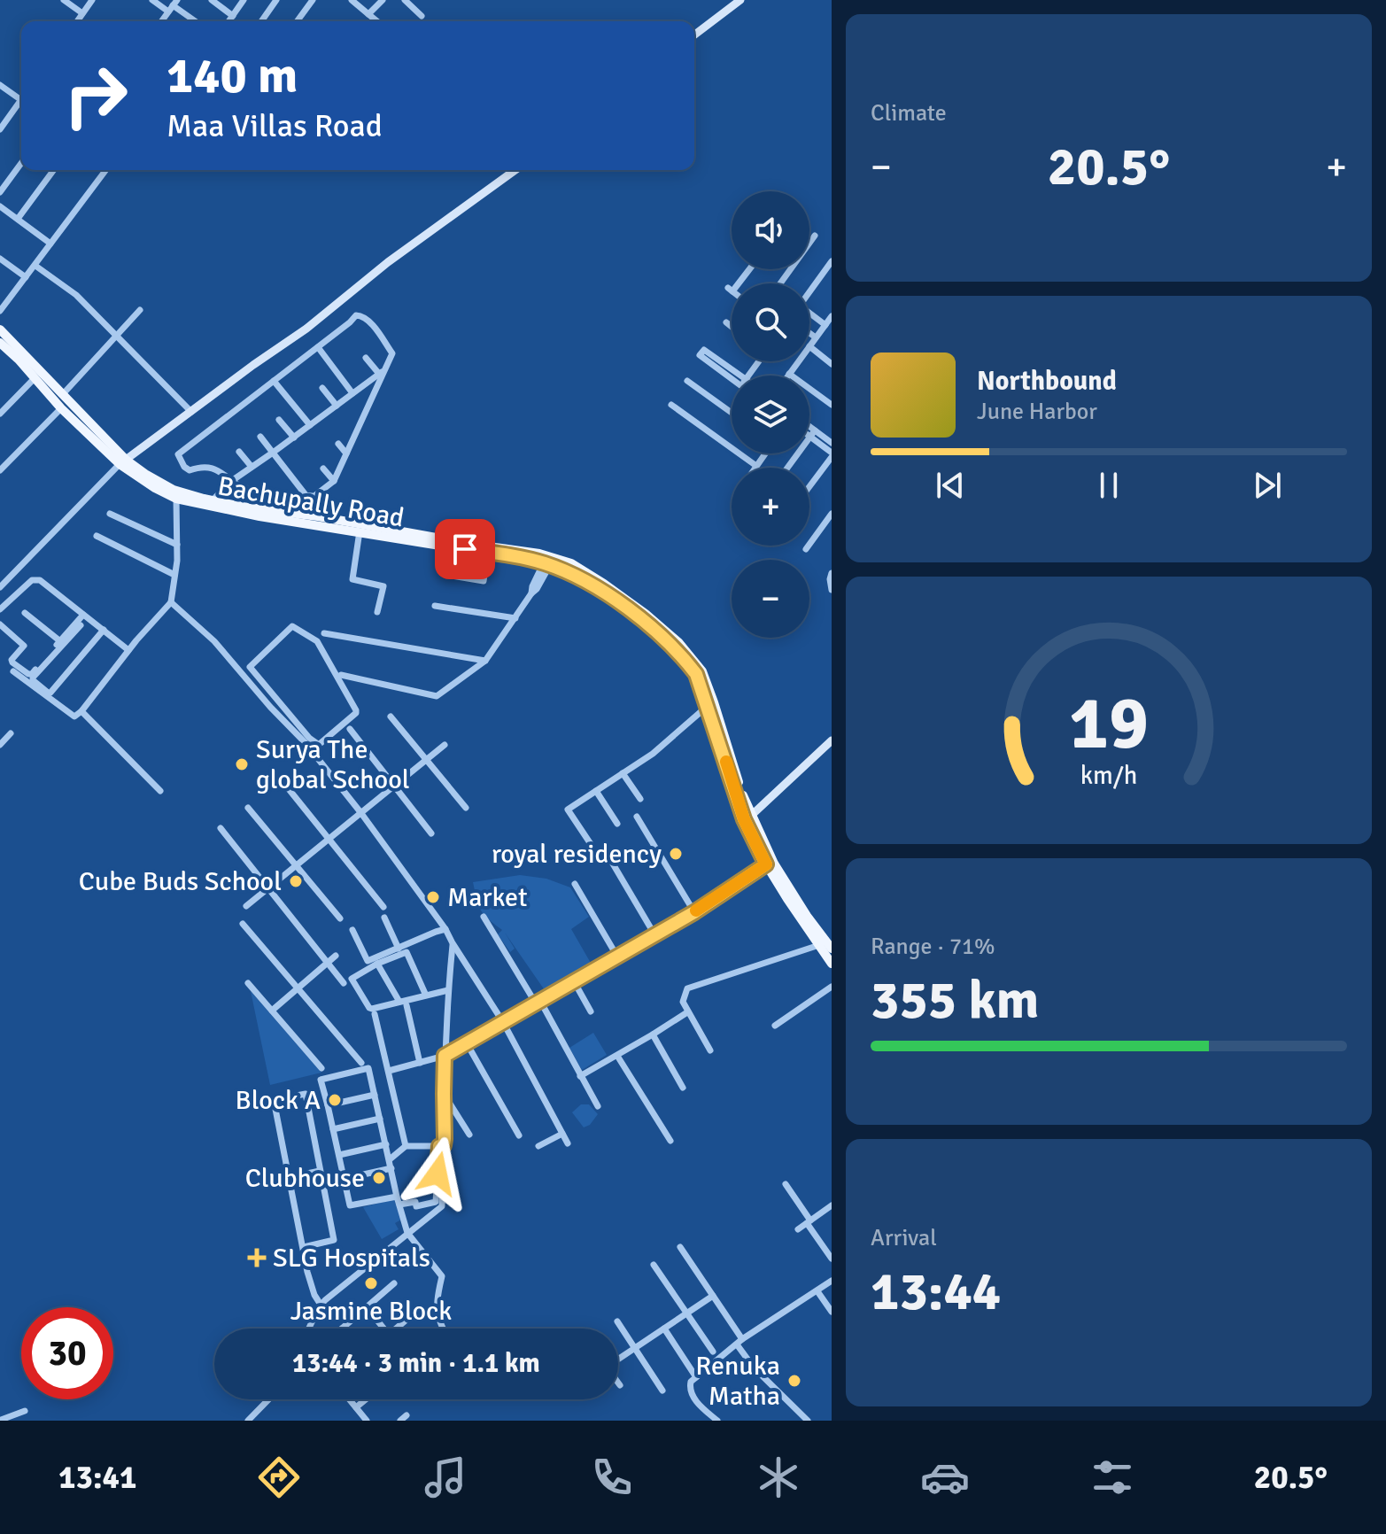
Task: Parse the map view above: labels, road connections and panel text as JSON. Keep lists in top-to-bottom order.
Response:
{
  "streets": {
    "main road": ["Bachupally Road"]
  },
  "places": {
    "other": [
      "Surya The global School",
      "royal residency",
      "Cube Buds School",
      "Market",
      "Block A",
      "Clubhouse",
      "Jasmine Block",
      "Renuka Matha"
    ],
    "health": ["SLG Hospitals"]
  },
  "page": {
    "tile": [
      "Climate",
      ["Range · 71%", "355 km"],
      ["Arrival", "13:44"]
    ],
    "turn": ["140 m", "Maa Villas Road"],
    "heat": ["−", "20.5°", "+"],
    "map_buttons": ["+", "−"],
    "song": ["Northbound", "June Harbor"],
    "limit": "30",
    "trip": "13:44 · 3 min · 1.1 km",
    "tabs": ["13:41", "20.5°"],
    "gauge": ["19", "km/h"]
  }
}
